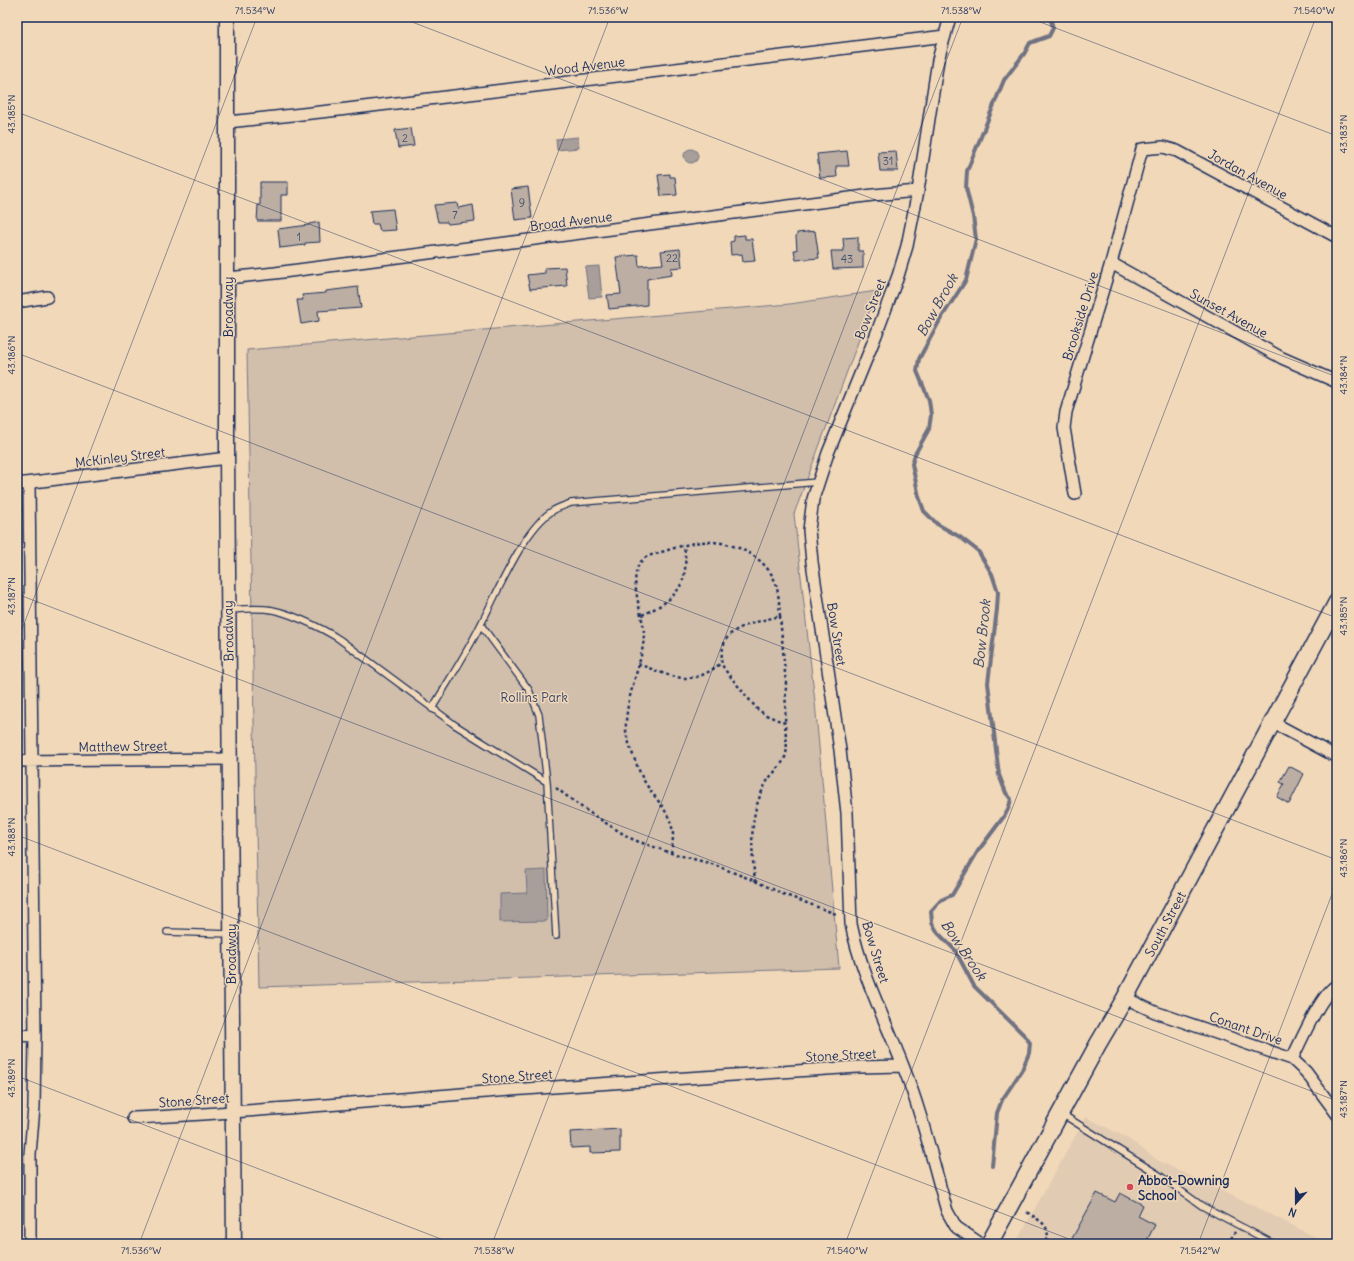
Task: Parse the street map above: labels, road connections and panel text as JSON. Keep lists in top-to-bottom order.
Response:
{
  "streets": {
    "main road": ["South Street"],
    "street": [
      "Wood Avenue",
      "Jordan Avenue",
      "Broad Avenue",
      "Broadway",
      "Bow Street",
      "Sunset Avenue",
      "Brookside Drive",
      "McKinley Street",
      "Matthew Street",
      "Conant Drive",
      "Stone Street"
    ]
  },
  "crossings": [
    ["Wood Avenue", "Broadway"],
    ["Wood Avenue", "Bow Street"],
    ["Jordan Avenue", "Brookside Drive"],
    ["Broad Avenue", "Broadway"],
    ["Broad Avenue", "Bow Street"],
    ["Broadway", "McKinley Street"],
    ["Broadway", "Matthew Street"],
    ["Broadway", "Stone Street"],
    ["Bow Street", "Stone Street"],
    ["Sunset Avenue", "Brookside Drive"],
    ["South Street", "Conant Drive"]
  ],
  "water": ["Bow Brook"],
  "parks": ["Rollins Park"],
  "places": ["Abbot-Downing School"],
  "house_numbers": [
    "2",
    "31",
    "9",
    "7",
    "1",
    "22",
    "43"
  ],
  "north": "bottom",
  "coordinates": [
    "71.534°W",
    "71.536°W",
    "71.538°W",
    "71.540°W",
    "43.185°N",
    "43.183°N",
    "43.186°N",
    "43.184°N",
    "43.187°N",
    "43.188°N",
    "43.189°N",
    "71.542°W"
  ]
}
